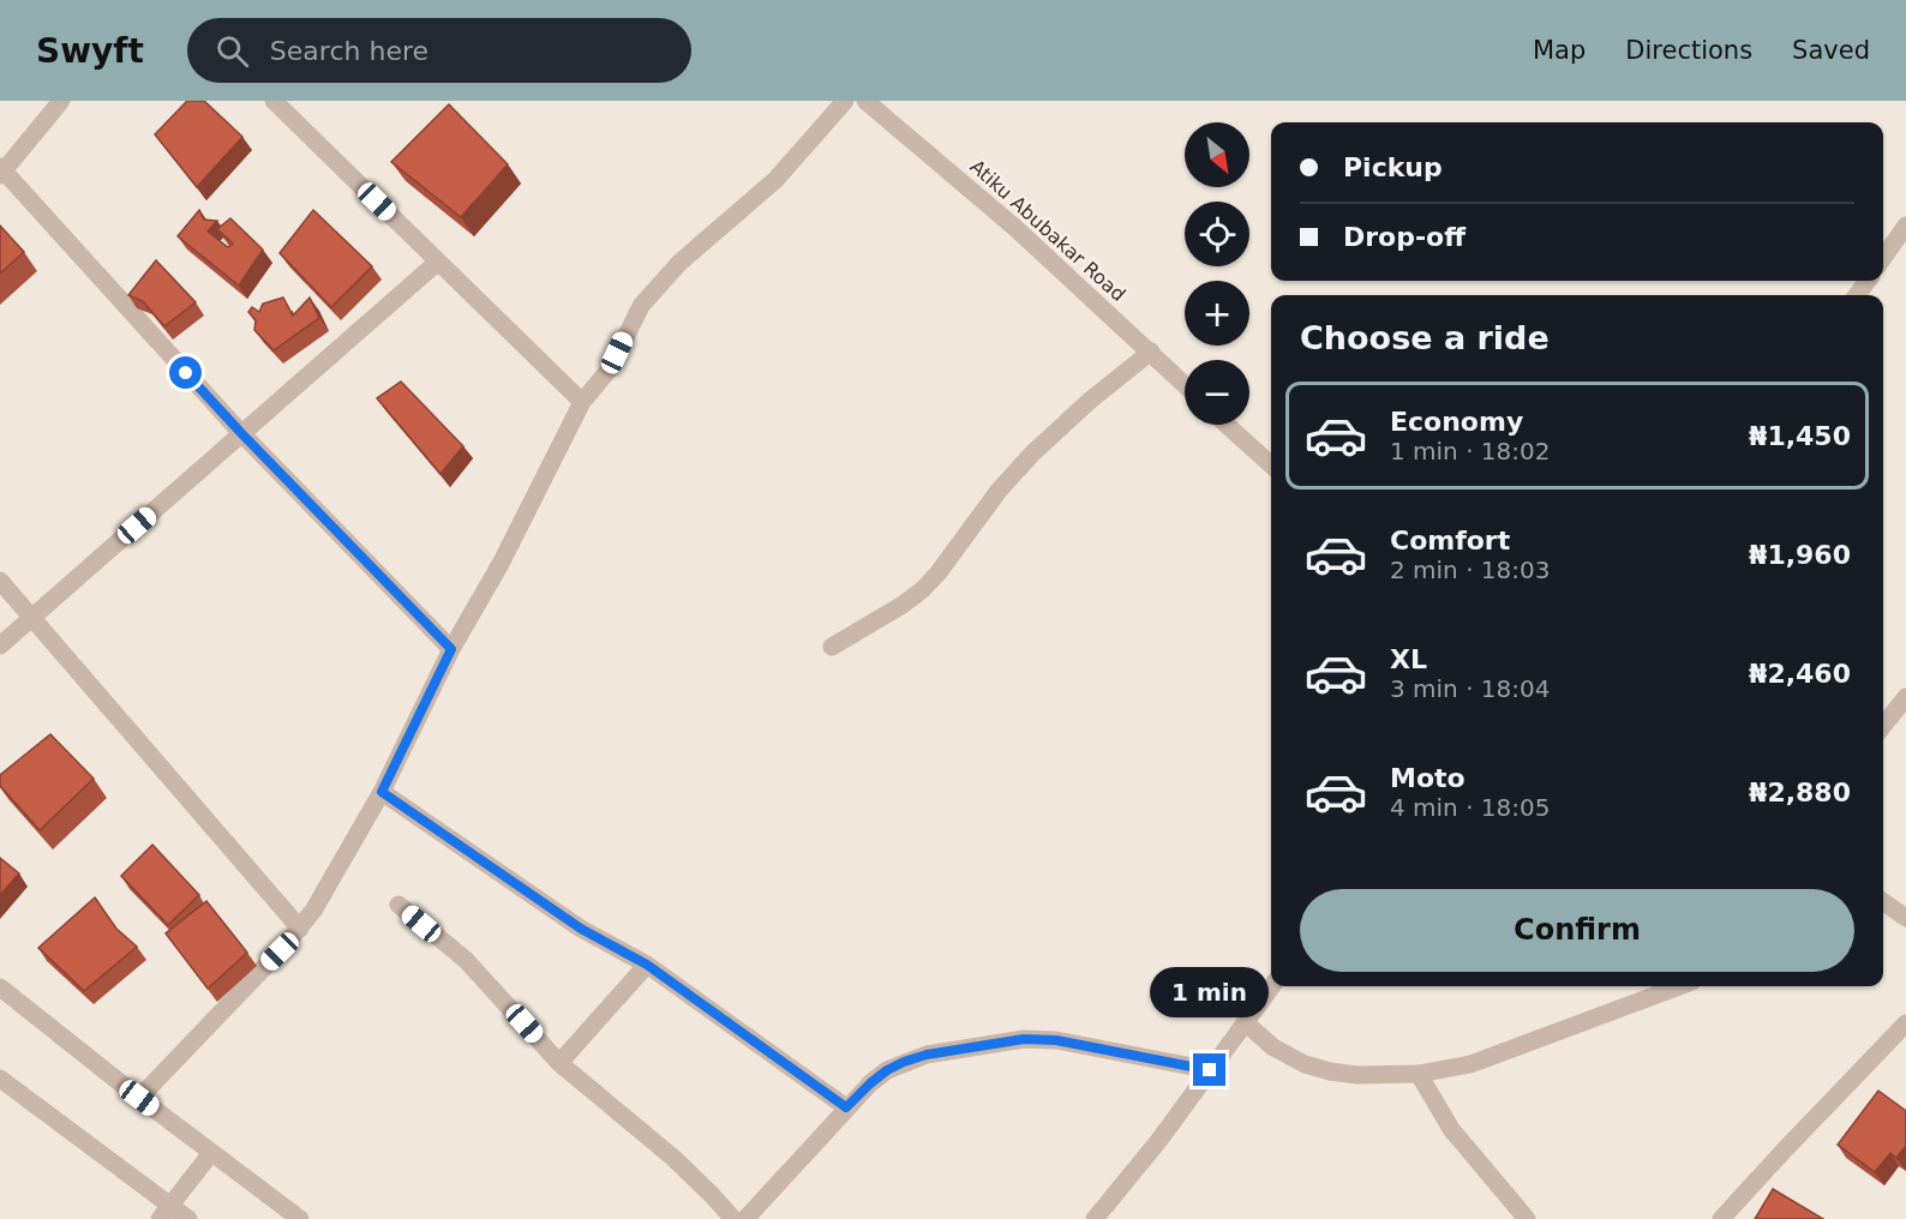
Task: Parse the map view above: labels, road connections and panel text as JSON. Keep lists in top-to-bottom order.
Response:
{
  "streets": {
    "street": ["Atiku Abubakar Road"]
  },
  "north": "bottom right",
  "page": {
    "header": "Swyft",
    "search": "Search here",
    "nav": ["Map", "Directions", "Saved"],
    "map_buttons": ["+", "−"],
    "banner": ["Pickup", "Drop-off"],
    "heading": "Choose a ride",
    "list": [
      {
        "name": "Economy",
        "note": "1 min · 18:02",
        "value": "₦1,450"
      },
      {
        "name": "Comfort",
        "note": "2 min · 18:03",
        "value": "₦1,960"
      },
      {
        "name": "XL",
        "note": "3 min · 18:04",
        "value": "₦2,460"
      },
      {
        "name": "Moto",
        "note": "4 min · 18:05",
        "value": "₦2,880"
      }
    ],
    "buttons": "Confirm",
    "bubble": "1 min"
  }
}
